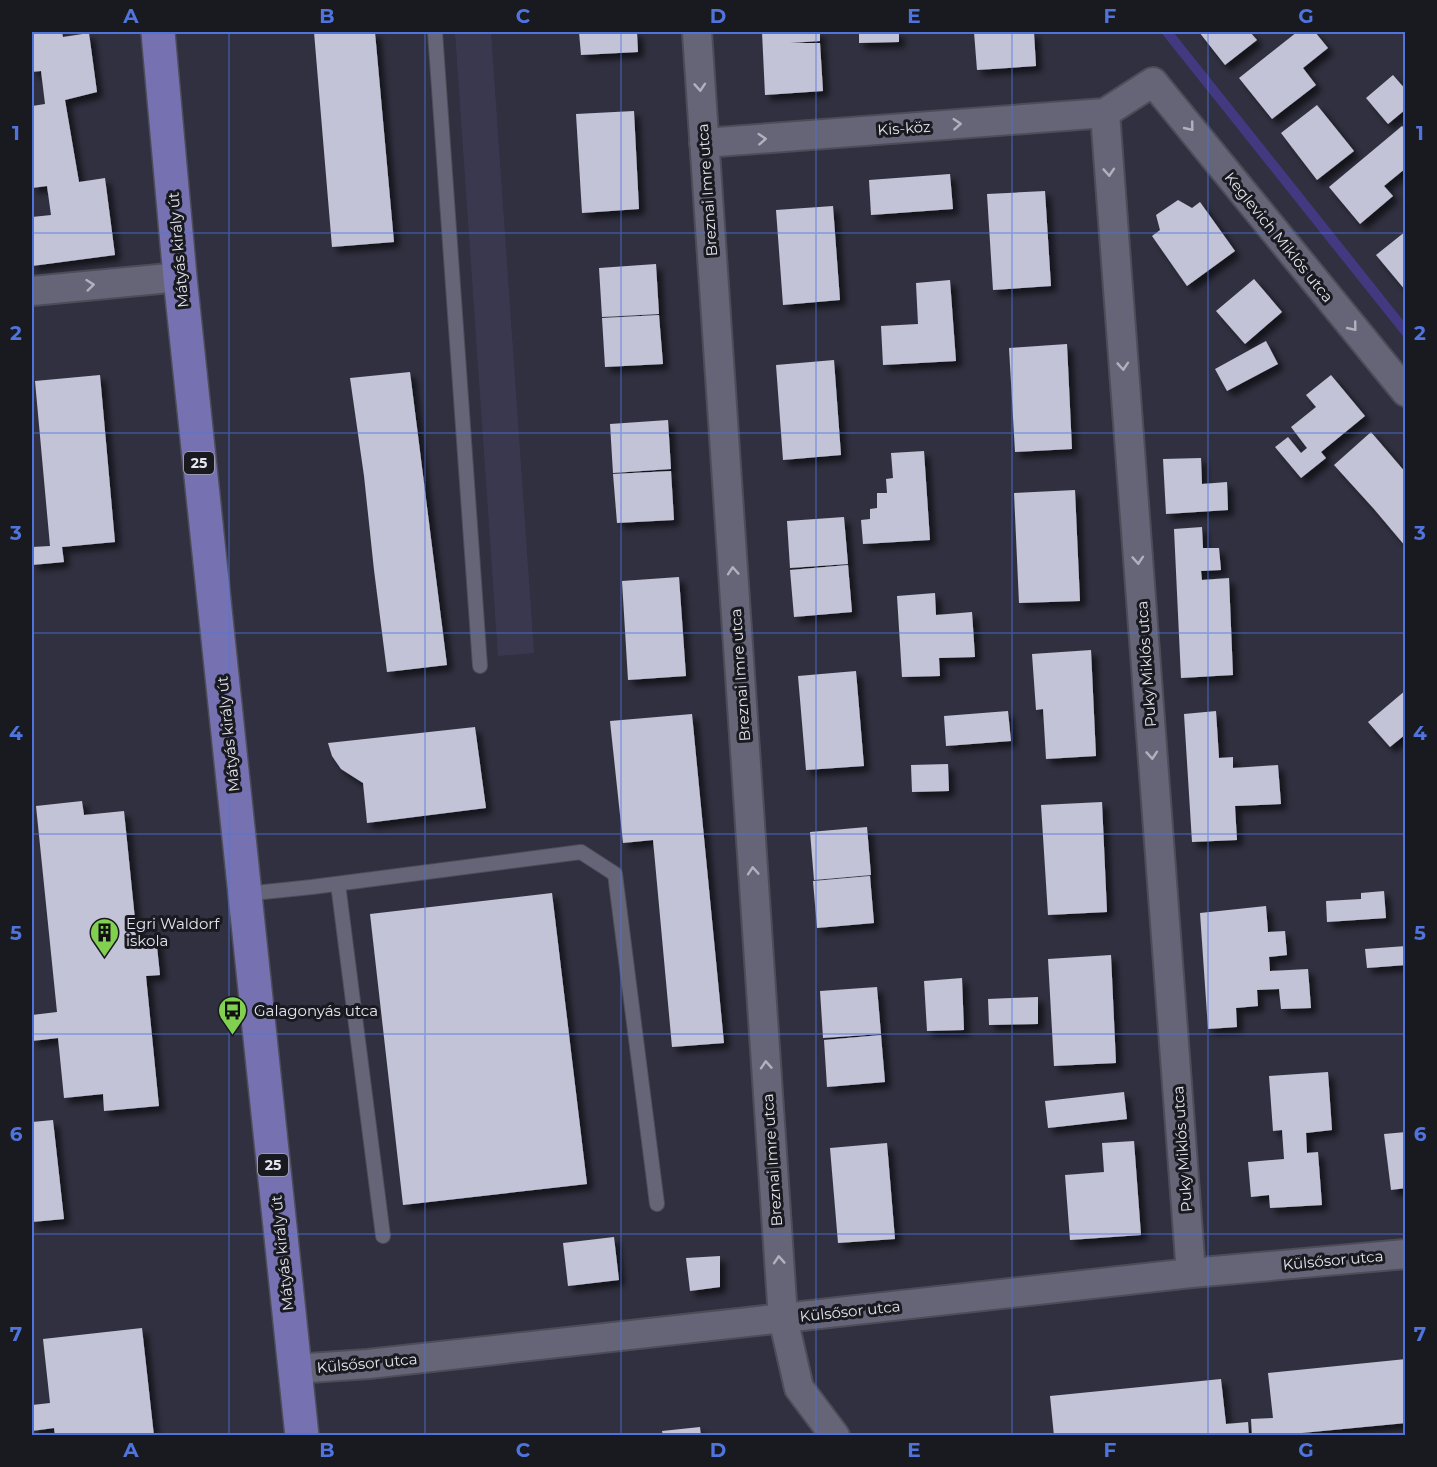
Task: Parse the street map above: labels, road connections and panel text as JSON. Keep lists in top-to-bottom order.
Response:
{
  "streets": {
    "main road": ["Mátyás király út", "25"],
    "street": [
      "Kis-köz",
      "Breznai Imre utca",
      "Keglevich Miklós utca",
      "Puky Miklós utca",
      "Külsősor utca"
    ]
  },
  "crossings": [
    ["Kis-köz", "Breznai Imre utca"],
    ["Kis-köz", "Keglevich Miklós utca"],
    ["Kis-köz", "Puky Miklós utca"],
    ["Breznai Imre utca", "Külsősor utca"],
    ["Keglevich Miklós utca", "Puky Miklós utca"],
    ["Mátyás király út", "Külsősor utca"],
    ["Puky Miklós utca", "Külsősor utca"]
  ],
  "one_way": [
    "Kis-köz",
    "Breznai Imre utca",
    "Keglevich Miklós utca",
    "Puky Miklós utca"
  ],
  "places": {
    "building": ["Egri Waldorf iskola"],
    "bus stop": ["Galagonyás utca"]
  },
  "grid": {
    "columns": [
      "A",
      "B",
      "C",
      "D",
      "E",
      "F",
      "G"
    ],
    "rows": [
      "1",
      "2",
      "3",
      "4",
      "5",
      "6",
      "7"
    ]
  }
}
